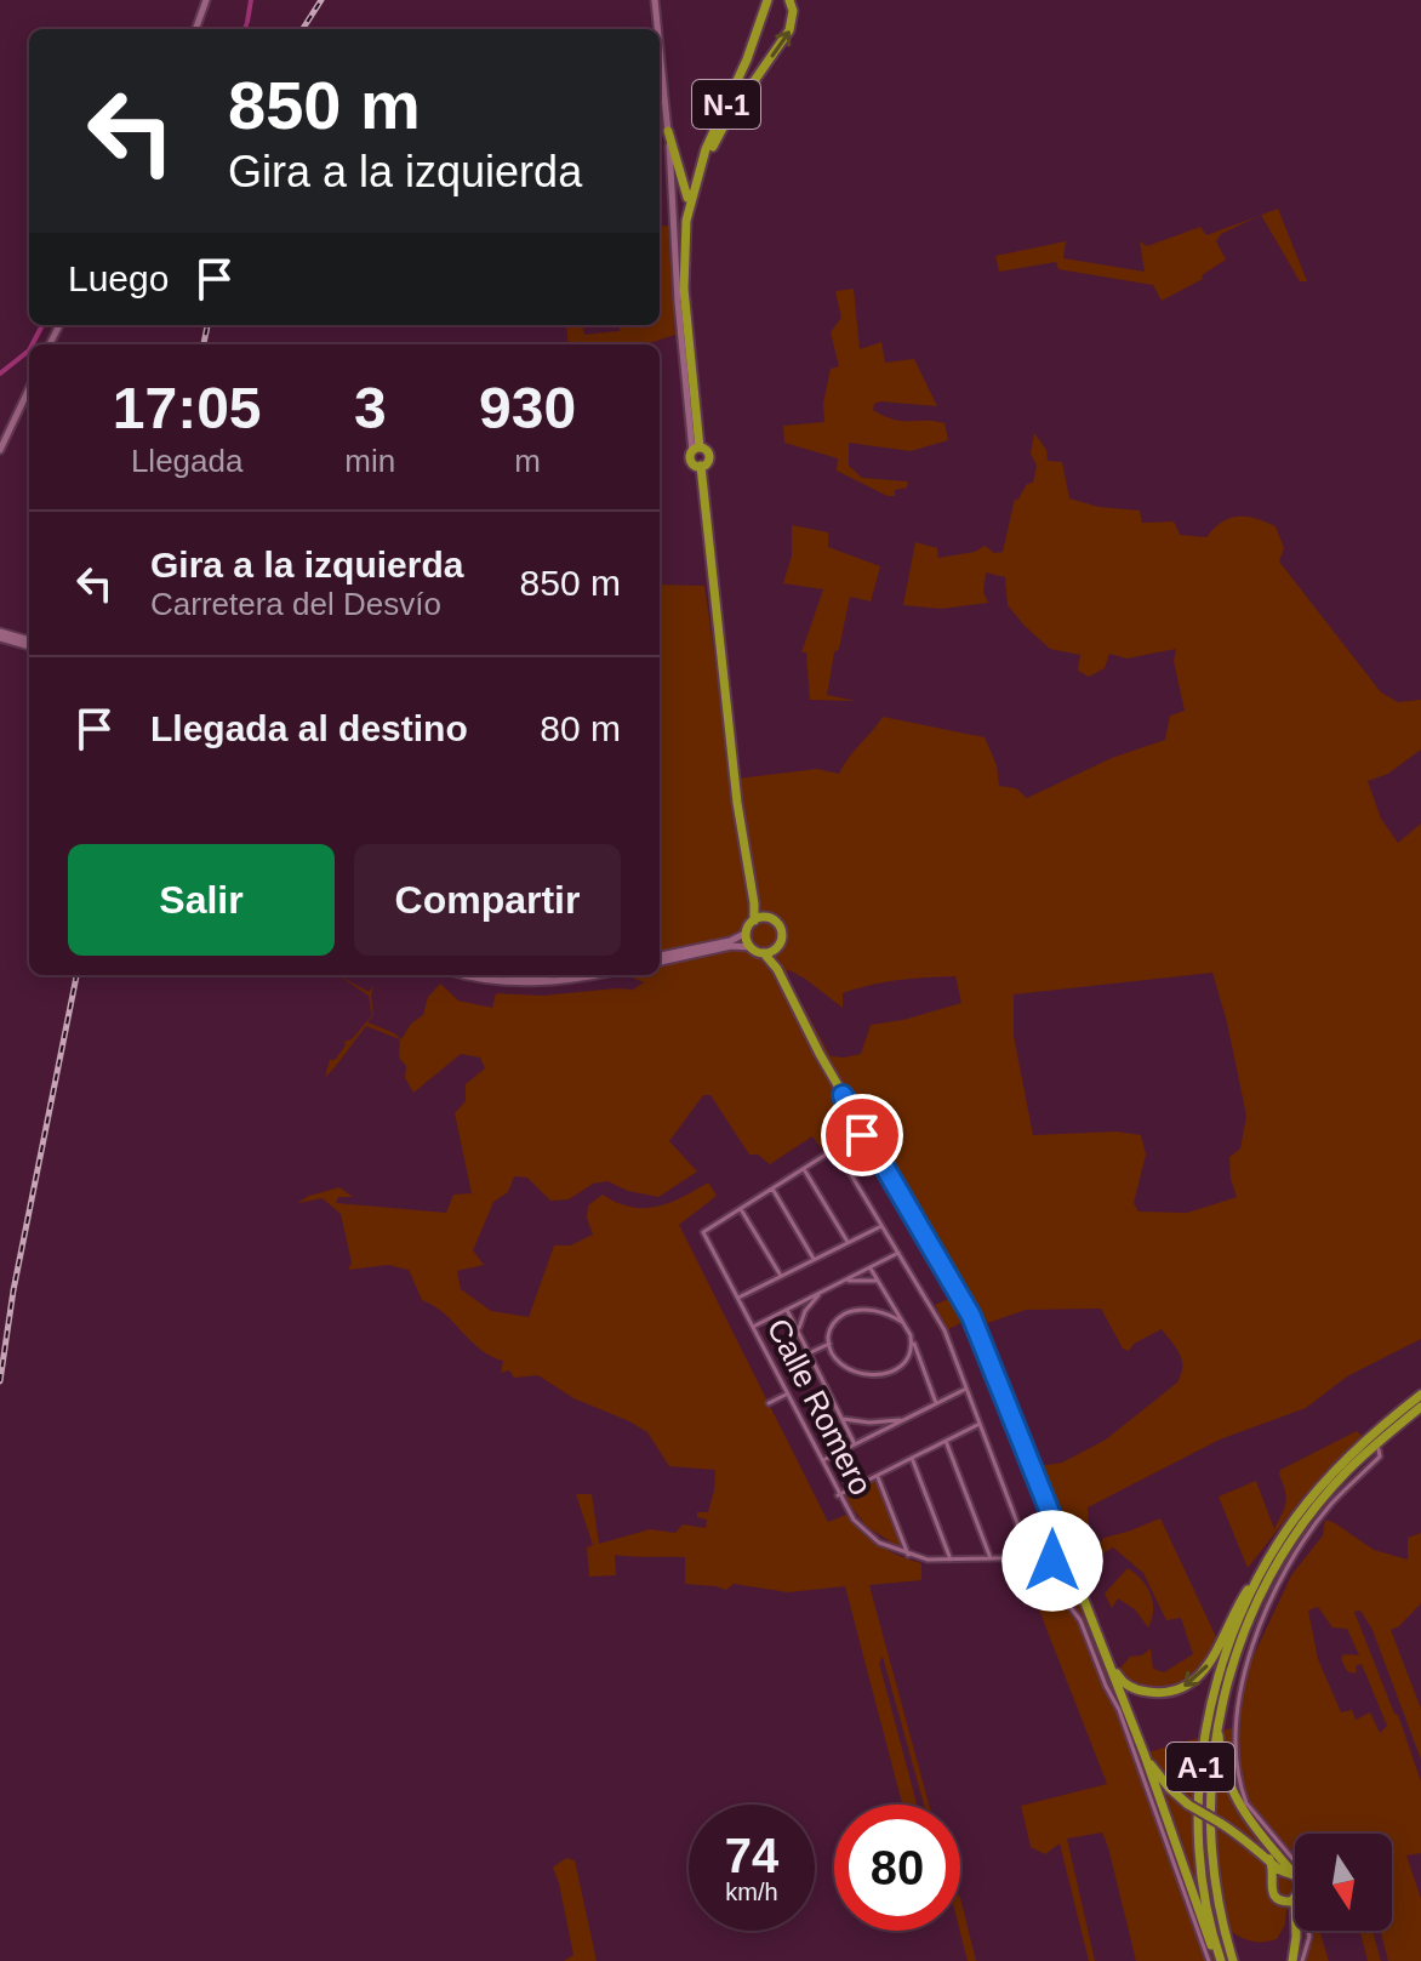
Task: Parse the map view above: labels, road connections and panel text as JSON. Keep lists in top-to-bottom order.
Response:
{
  "streets": {
    "highway": ["N-1", "A-1"],
    "street": ["Calle Romero"]
  },
  "north": "bottom",
  "page": {
    "turn": ["850 m", "Gira a la izquierda"],
    "then": "Luego",
    "eta": [
      "17:05",
      "Llegada",
      "3",
      "min",
      "930",
      "m"
    ],
    "list": [
      {
        "name": "Gira a la izquierda",
        "note": "Carretera del Desvío",
        "value": "850 m"
      },
      {
        "name": "Llegada al destino",
        "value": "80 m"
      }
    ],
    "buttons": ["Salir", "Compartir"],
    "speed": "74 km/h",
    "limit": "80"
  }
}
